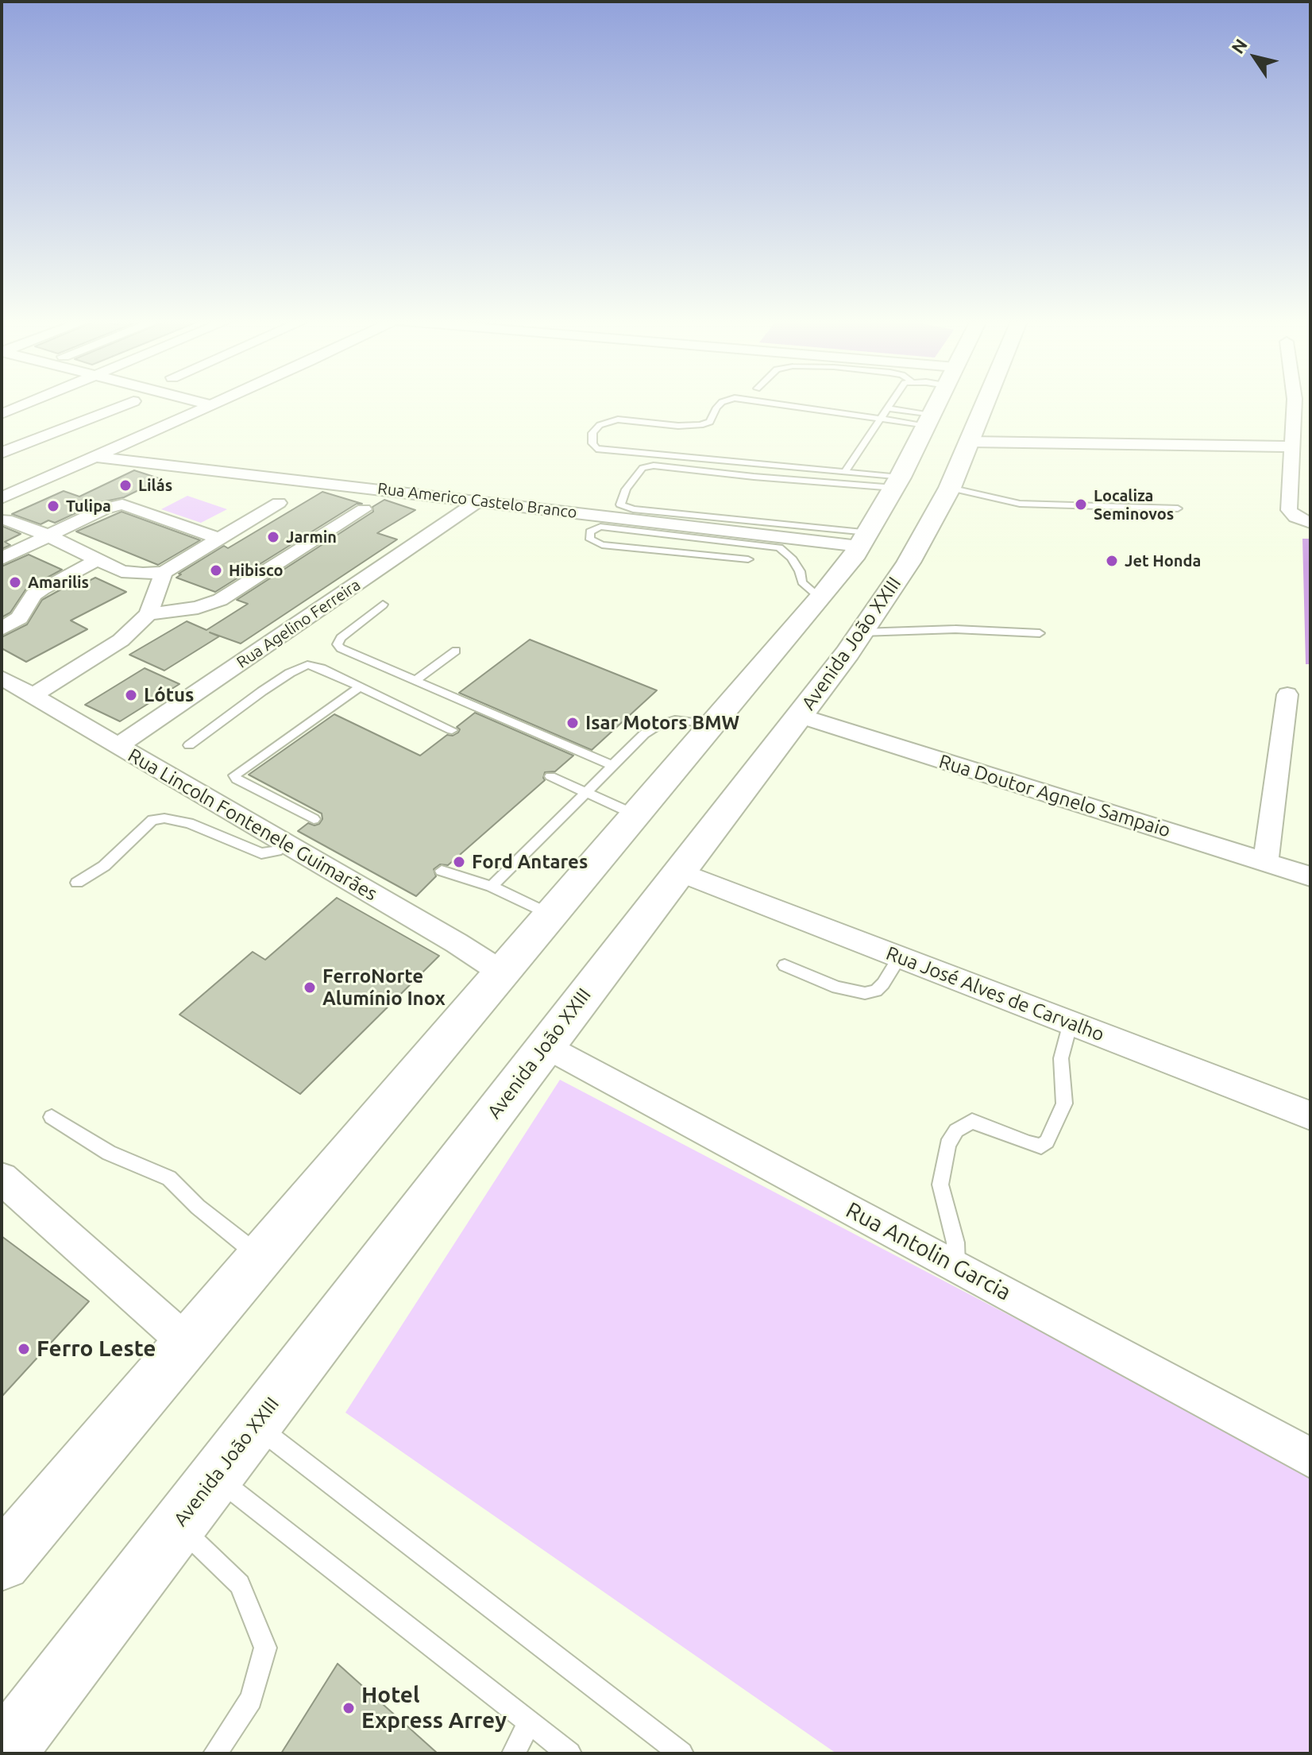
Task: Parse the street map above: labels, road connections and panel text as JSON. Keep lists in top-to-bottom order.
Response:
{
  "streets": {
    "main road": ["Avenida João XXIII"],
    "street": [
      "Rua Americo Castelo Branco",
      "Rua Agelino Ferreira",
      "Rua Doutor Agnelo Sampaio",
      "Rua Lincoln Fontenele Guimarães",
      "Rua José Alves de Carvalho",
      "Rua Antolin Garcia"
    ]
  },
  "crossings": [
    ["Rua Americo Castelo Branco", "Rua Agelino Ferreira"],
    ["Rua Agelino Ferreira", "Rua Lincoln Fontenele Guimarães"],
    ["Avenida João XXIII", "Rua Doutor Agnelo Sampaio"],
    ["Avenida João XXIII", "Rua José Alves de Carvalho"],
    ["Avenida João XXIII", "Rua Antolin Garcia"]
  ],
  "places": [
    "Lilás",
    "Localiza Seminovos",
    "Tulipa",
    "Jarmin",
    "Jet Honda",
    "Hibisco",
    "Amarilis",
    "Lótus",
    "Isar Motors BMW",
    "Ford Antares",
    "FerroNorte Alumínio Inox",
    "Ferro Leste",
    "Hotel Express Arrey"
  ],
  "north": "top left"
}
